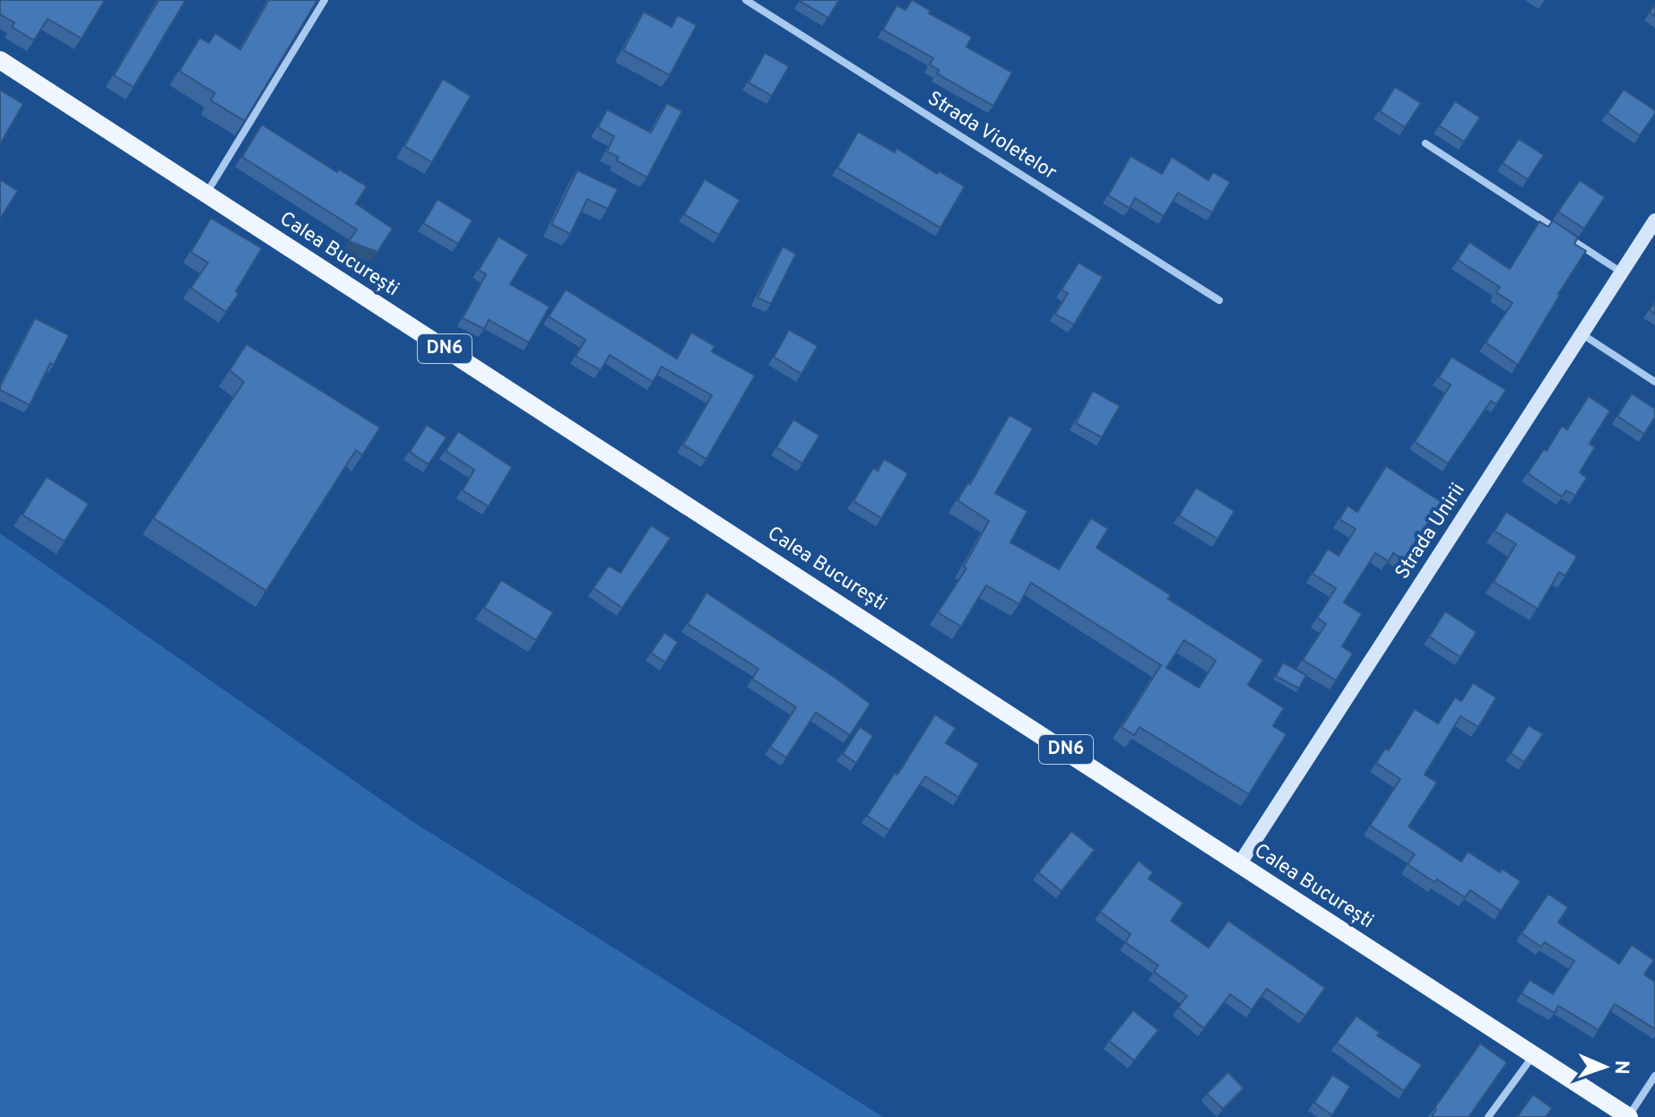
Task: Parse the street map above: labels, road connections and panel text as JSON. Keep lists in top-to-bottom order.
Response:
{
  "streets": {
    "main road": ["Calea București", "DN6", "Strada Unirii"],
    "street": ["Strada Violetelor"]
  },
  "crossings": [
    ["Calea București", "Strada Unirii"]
  ],
  "north": "right"
}
